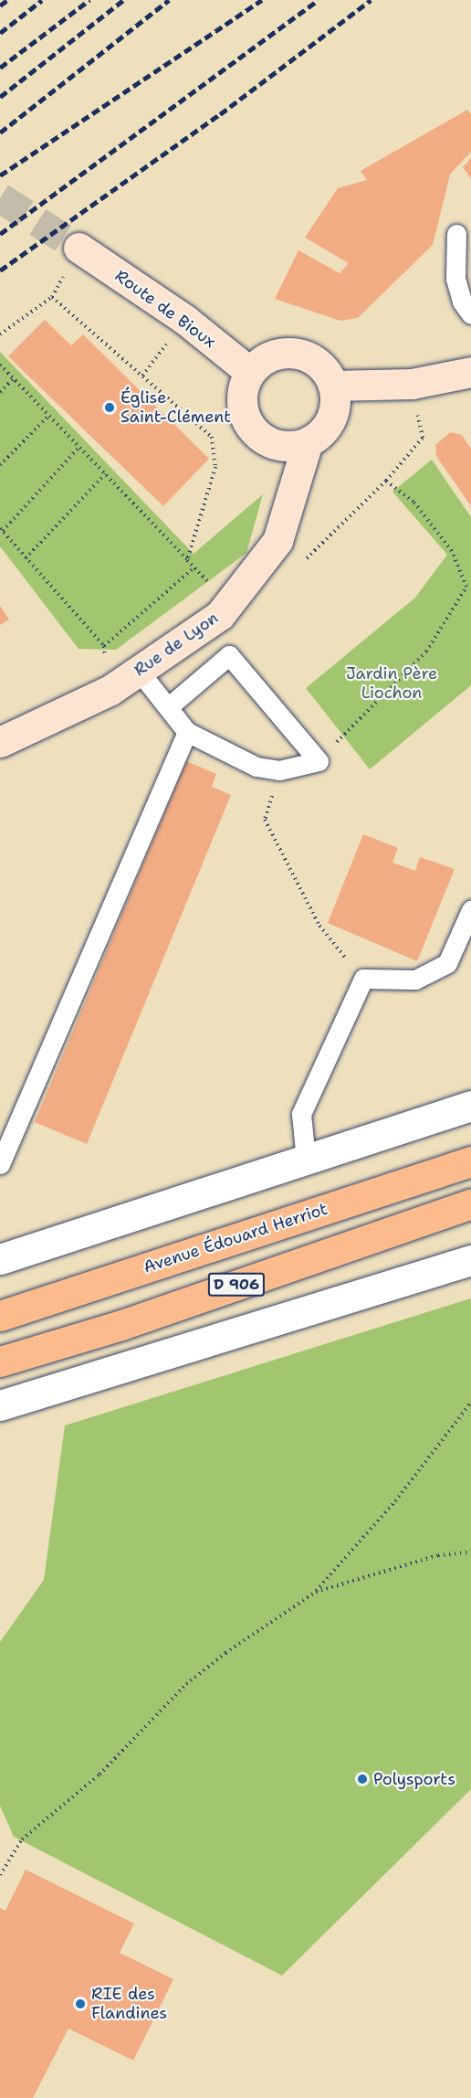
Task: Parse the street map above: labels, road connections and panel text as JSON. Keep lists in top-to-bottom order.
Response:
{
  "streets": {
    "main road": [
      "Route de Bioux",
      "Rue de Lyon",
      "Avenue Édouard Herriot",
      "D 906"
    ]
  },
  "crossings": [
    ["Route de Bioux", "Rue de Lyon"]
  ],
  "parks": ["Jardin Père Liochon"],
  "places": ["Église Saint-Clément", "Polysports", "RIE des Flandines"]
}
